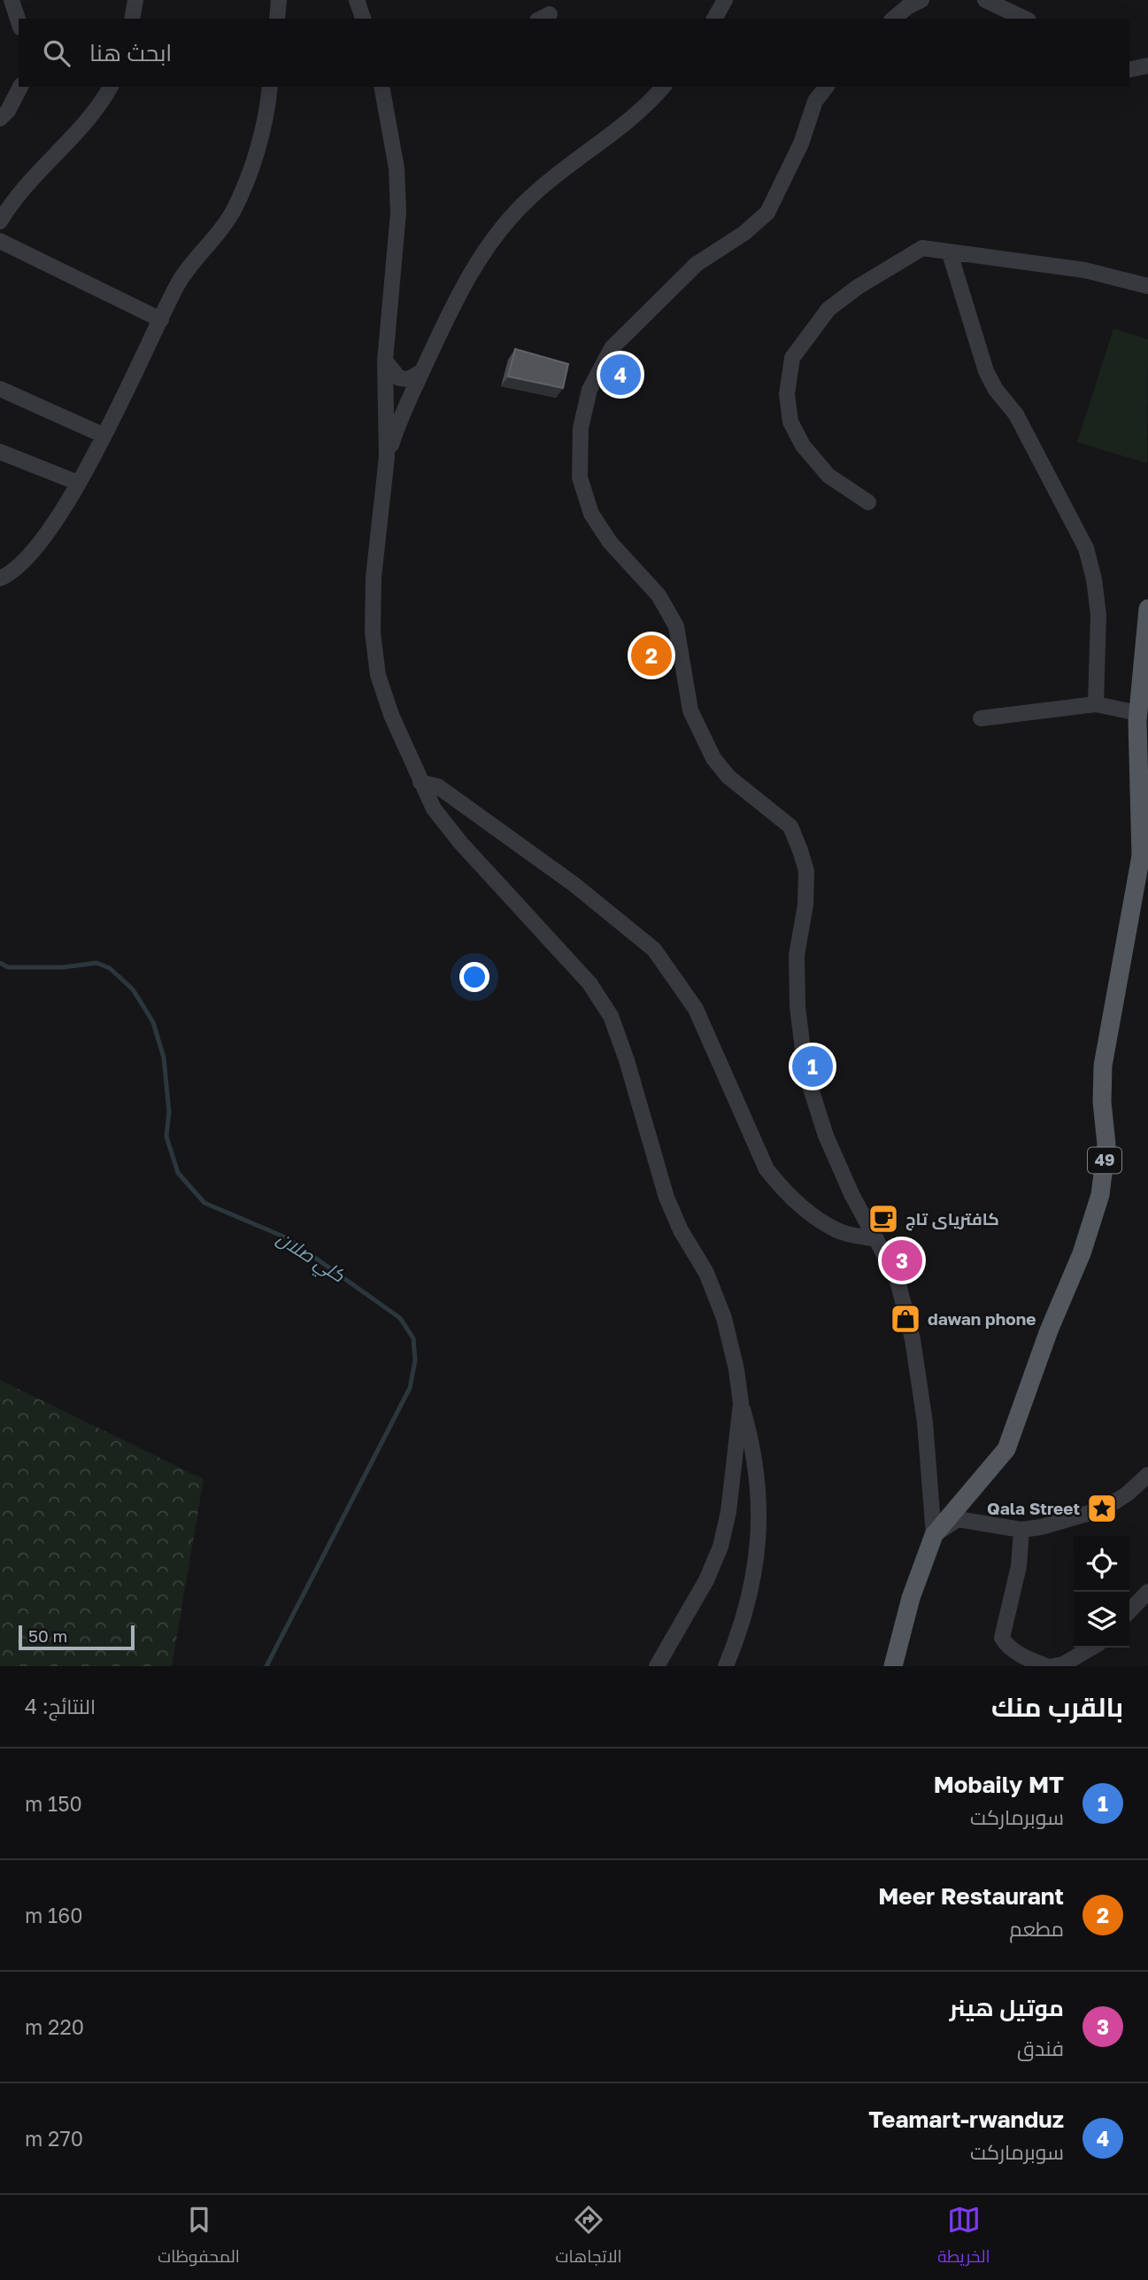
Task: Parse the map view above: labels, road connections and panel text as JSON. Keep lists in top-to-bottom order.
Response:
{
  "streets": {
    "main road": ["49"]
  },
  "water": ["كلي صلان"],
  "places": {
    "cafe": ["کافتریای تاج"],
    "shop": ["dawan phone"],
    "place": ["Qala Street"]
  },
  "scale_bar": "50 m",
  "page": {
    "search": "ابحث هنا",
    "pins": [
      "4",
      "2",
      "1",
      "3"
    ],
    "scale": "50 m",
    "heading": ["بالقرب منك", "النتائج: 4"],
    "list": [
      {
        "mark": "1",
        "name": "Mobaily MT",
        "note": "سوبرماركت",
        "value": "150 m"
      },
      {
        "mark": "2",
        "name": "Meer Restaurant",
        "note": "مطعم",
        "value": "160 m"
      },
      {
        "mark": "3",
        "name": "موتيل هينر",
        "note": "فندق",
        "value": "220 m"
      },
      {
        "mark": "4",
        "name": "Teamart-rwanduz",
        "note": "سوبرماركت",
        "value": "270 m"
      }
    ],
    "nav": ["الخريطة", "الاتجاهات", "المحفوظات"]
  }
}
